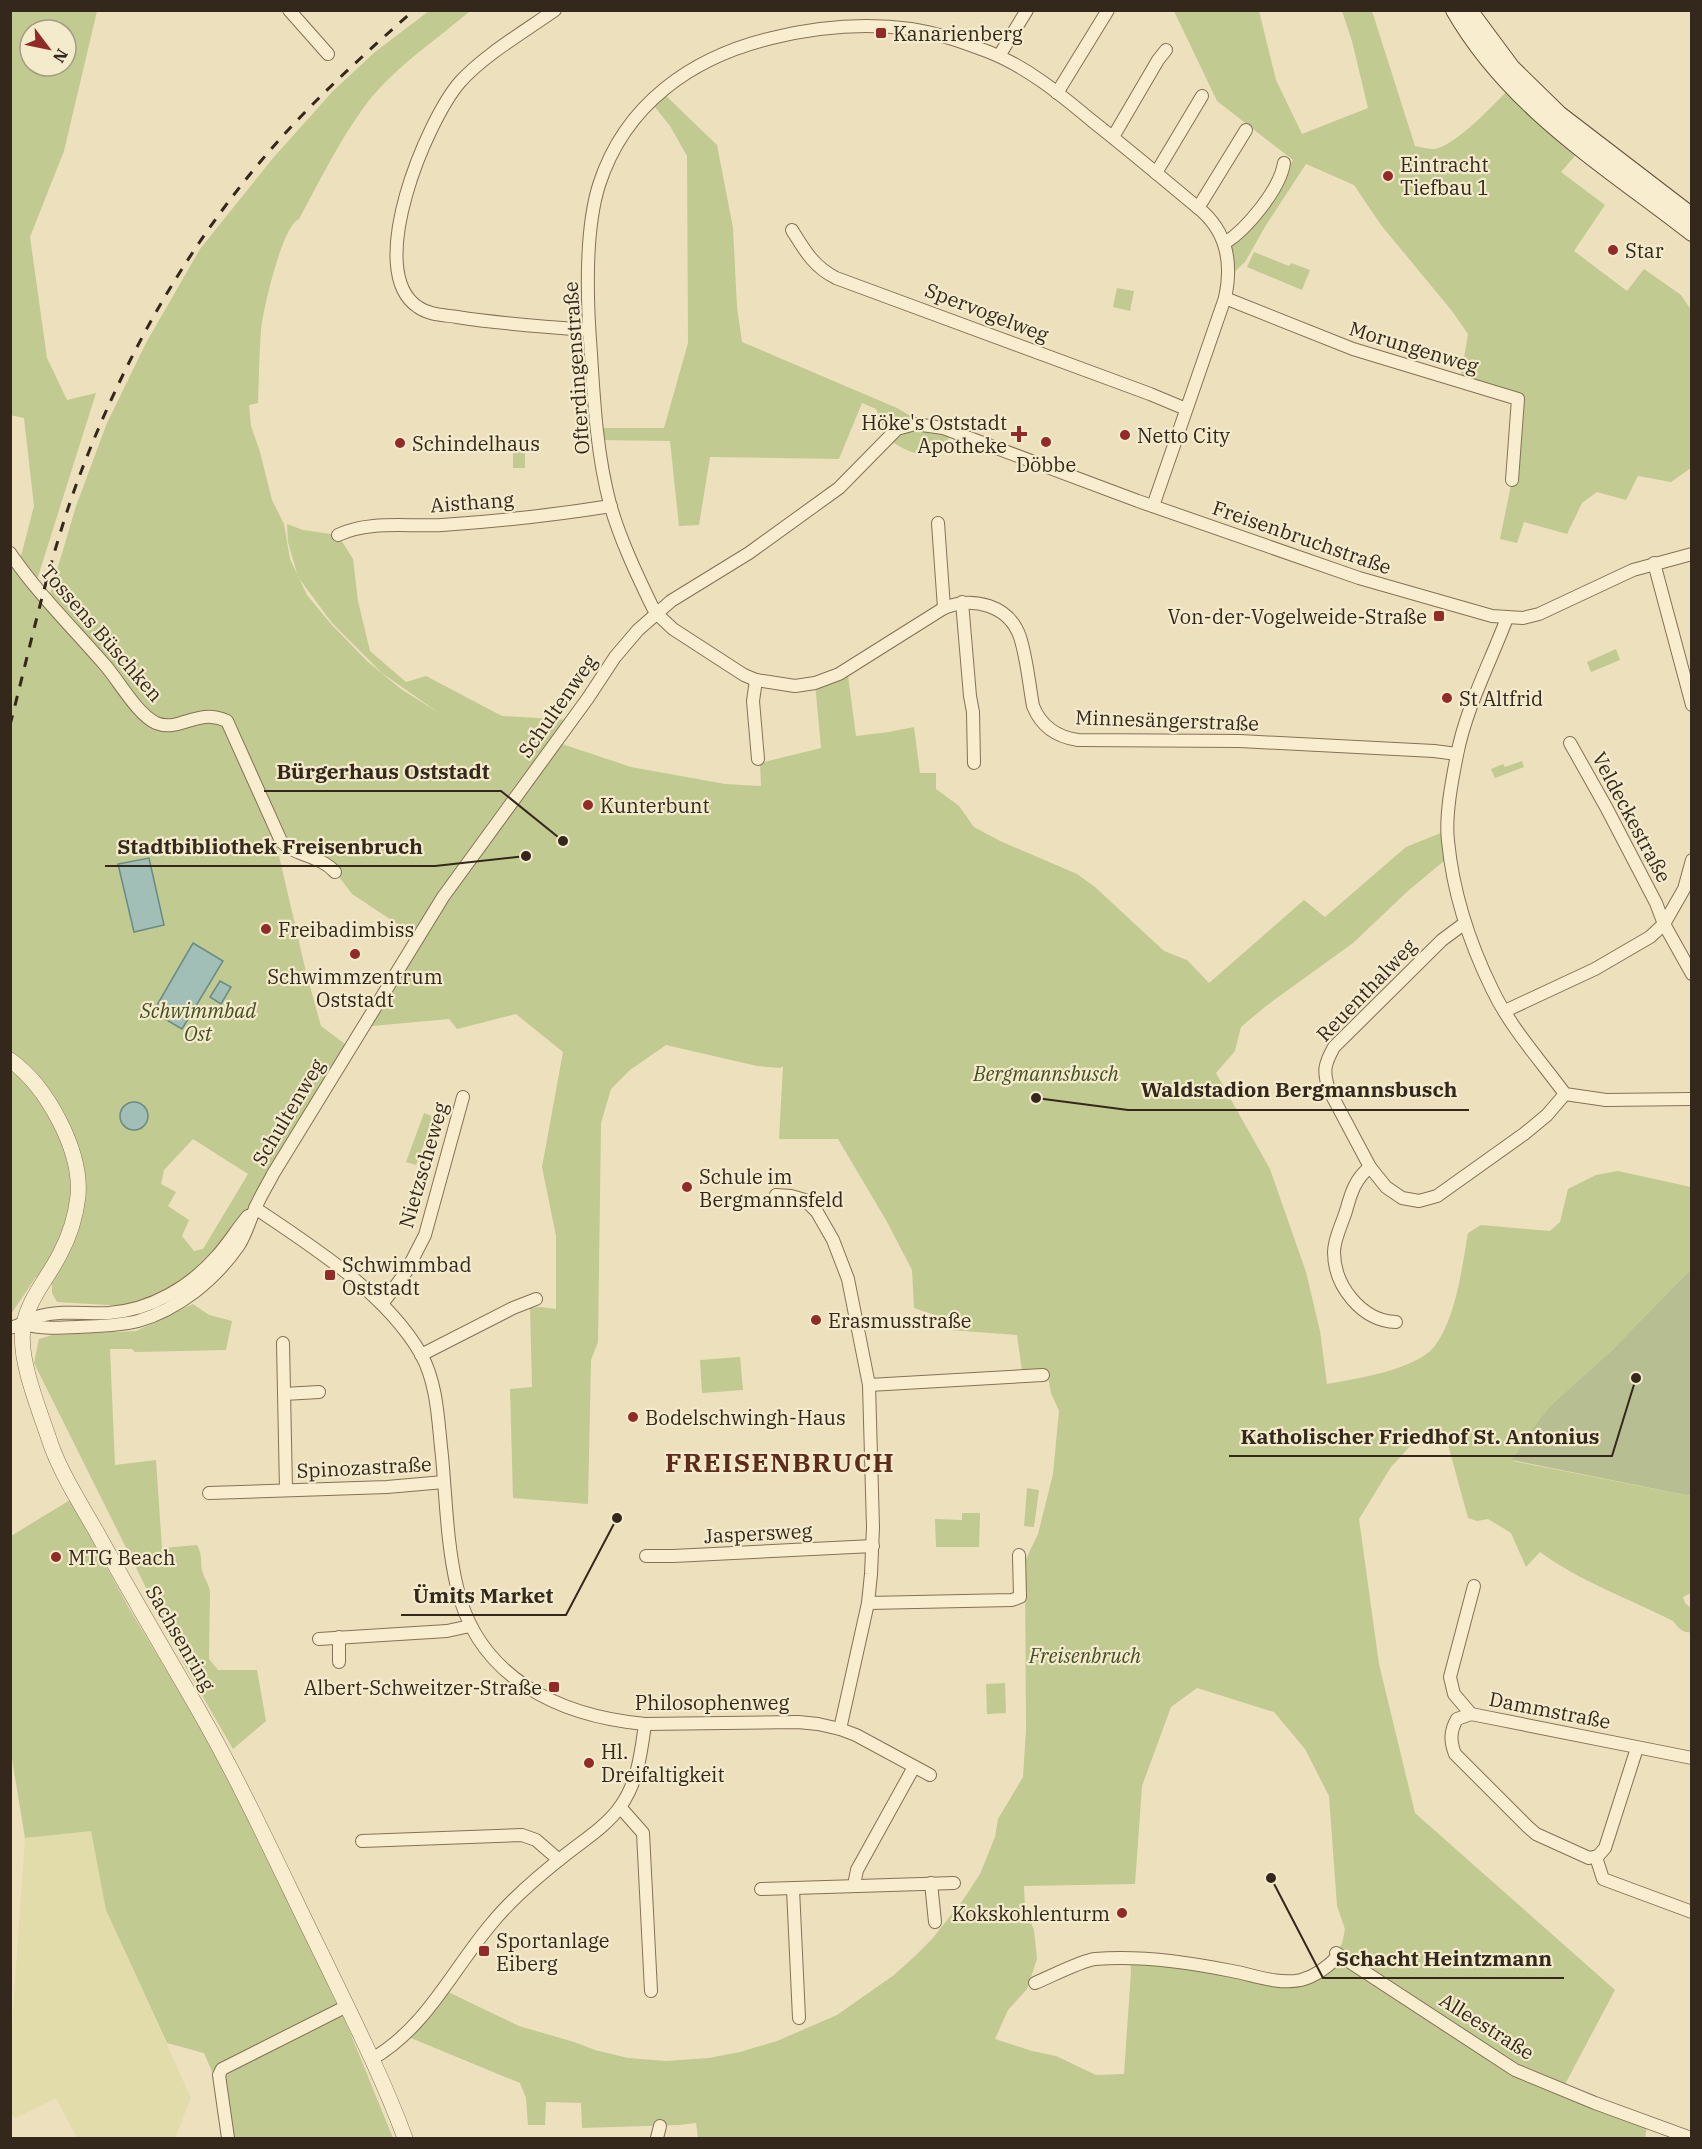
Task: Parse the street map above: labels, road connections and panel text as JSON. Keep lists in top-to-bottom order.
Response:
{
  "streets": {
    "street": [
      "Spervogelweg",
      "Morungenweg",
      "Ofterdingenstraße",
      "Aisthang",
      "Freisenbruchstraße",
      "Tossens Büschken",
      "Schultenweg",
      "Minnesängerstraße",
      "Veldeckestraße",
      "Reuenthalweg",
      "Nietzscheweg",
      "Spinozastraße",
      "Jaspersweg",
      "Sachsenring",
      "Philosophenweg",
      "Dammstraße",
      "Alleestraße"
    ]
  },
  "crossings": [
    ["Spervogelweg", "Ofterdingenstraße"],
    ["Morungenweg", "Ofterdingenstraße"],
    ["Ofterdingenstraße", "Aisthang"],
    ["Ofterdingenstraße", "Freisenbruchstraße"],
    ["Ofterdingenstraße", "Schultenweg"],
    ["Ofterdingenstraße", "Minnesängerstraße"],
    ["Freisenbruchstraße", "Schultenweg"],
    ["Schultenweg", "Minnesängerstraße"],
    ["Schultenweg", "Sachsenring"],
    ["Schultenweg", "Philosophenweg"],
    ["Nietzscheweg", "Philosophenweg"],
    ["Spinozastraße", "Philosophenweg"]
  ],
  "districts": ["FREISENBRUCH"],
  "parks": ["Schwimmbad Ost", "Bergmannsbusch", "Freisenbruch"],
  "places": {
    "transit": [
      "Kanarienberg",
      "Von-der-Vogelweide-Straße",
      "Schwimmbad Oststadt",
      "Albert-Schweitzer-Straße",
      "Sportanlage Eiberg"
    ],
    "other": [
      "Eintracht Tiefbau 1",
      "Star",
      "Netto City",
      "Döbbe",
      "Schindelhaus",
      "St Altfrid",
      "Kunterbunt",
      "Bürgerhaus Oststadt",
      "Stadtbibliothek Freisenbruch",
      "Freibadimbiss",
      "Schwimmzentrum Oststadt",
      "Waldstadion Bergmannsbusch",
      "Schule im Bergmannsfeld",
      "Erasmusstraße",
      "Katholischer Friedhof St. Antonius",
      "Bodelschwingh-Haus",
      "Ümits Market",
      "MTG Beach",
      "Hl. Dreifaltigkeit",
      "Schacht Heintzmann",
      "Kokskohlenturm"
    ],
    "health": ["Höke's Oststadt Apotheke"]
  },
  "north": "bottom right"
}
